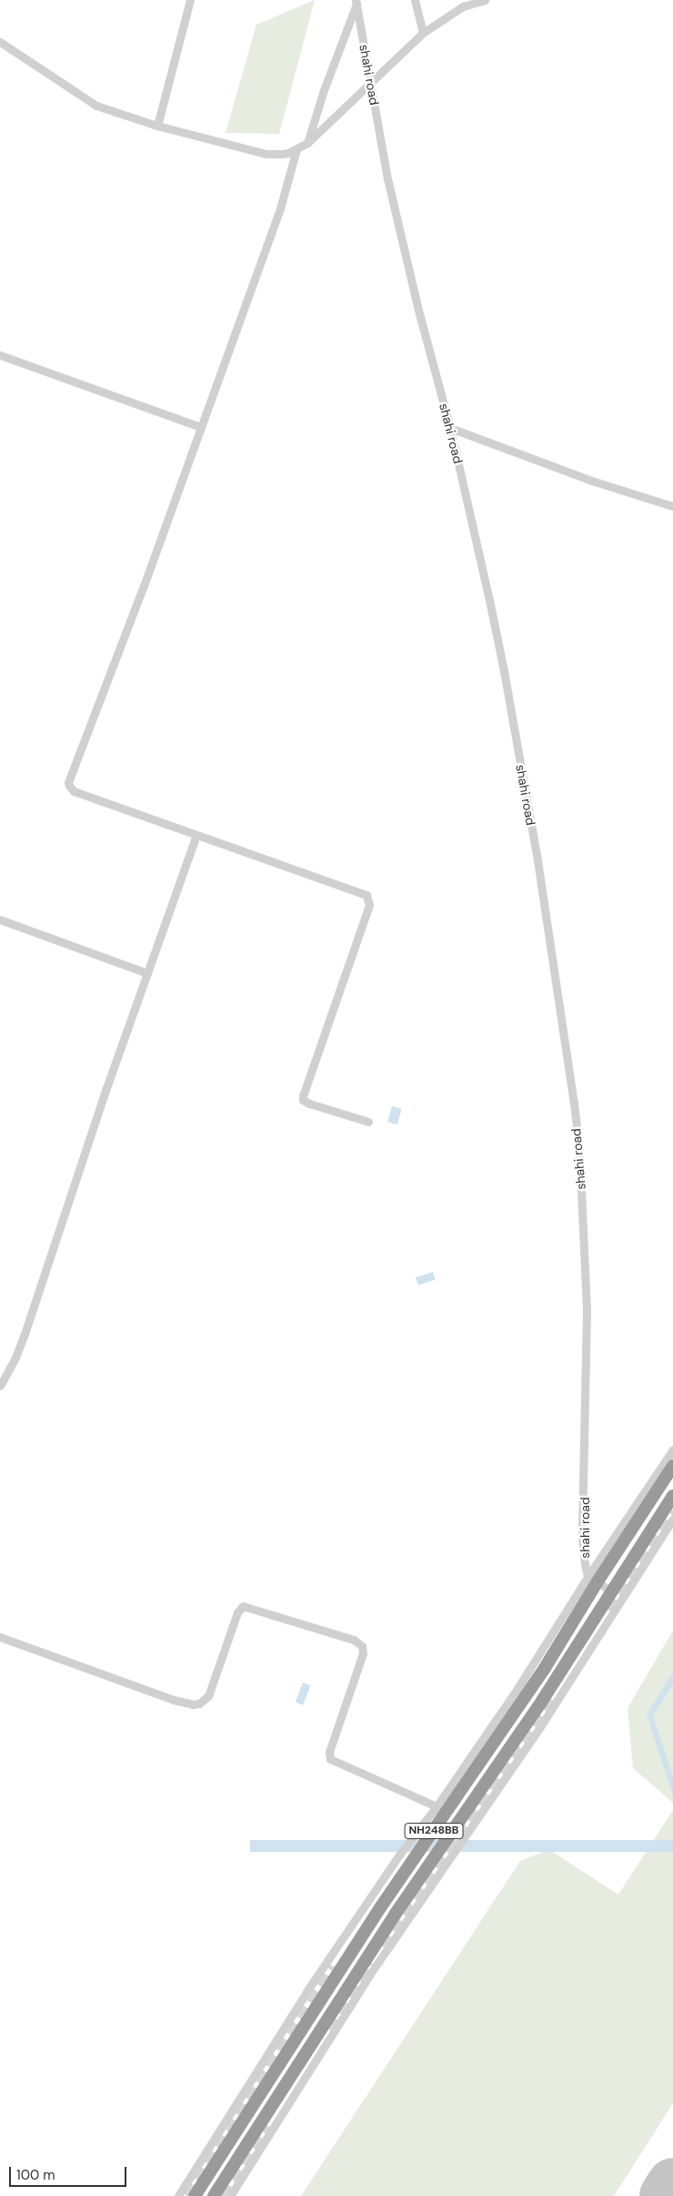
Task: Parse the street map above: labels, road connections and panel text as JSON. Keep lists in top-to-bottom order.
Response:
{
  "streets": {
    "highway": ["NH248BB"],
    "street": ["shahi road"]
  },
  "crossings": [
    ["shahi road", "NH248BB"]
  ],
  "scale_bar": "100 m"
}
